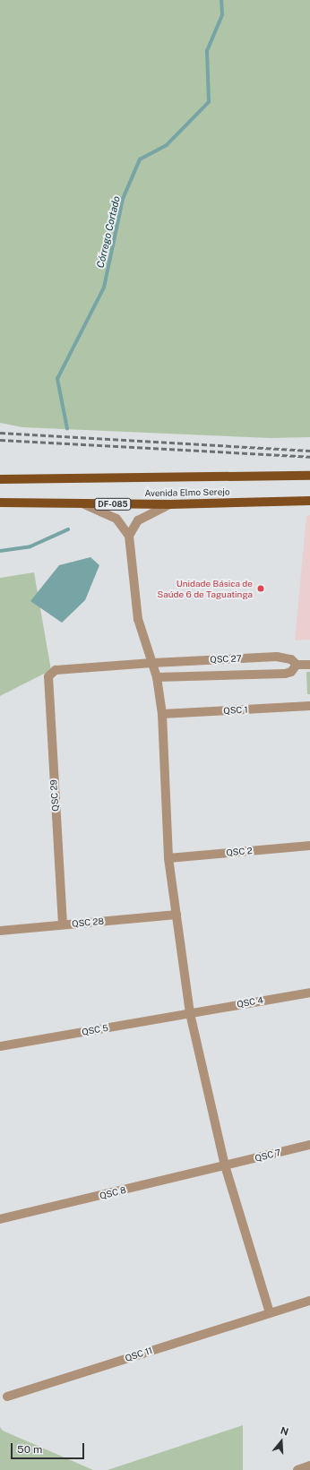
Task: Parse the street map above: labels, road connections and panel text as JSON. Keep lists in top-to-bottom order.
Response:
{
  "streets": {
    "main road": ["Avenida Elmo Serejo", "DF-085"],
    "street": [
      "QSC 27",
      "QSC 1",
      "QSC 29",
      "QSC 2",
      "QSC 28",
      "QSC 4",
      "QSC 5",
      "QSC 7",
      "QSC 8",
      "QSC 11"
    ]
  },
  "crossings": [
    ["QSC 27", "QSC 29"],
    ["QSC 29", "QSC 28"],
    ["QSC 4", "QSC 5"],
    ["QSC 7", "QSC 8"]
  ],
  "water": ["Córrego Cortado"],
  "places": ["Unidade Básica de Saúde 6 de Taguatinga"],
  "scale_bar": "50 m",
  "north": "top"
}
